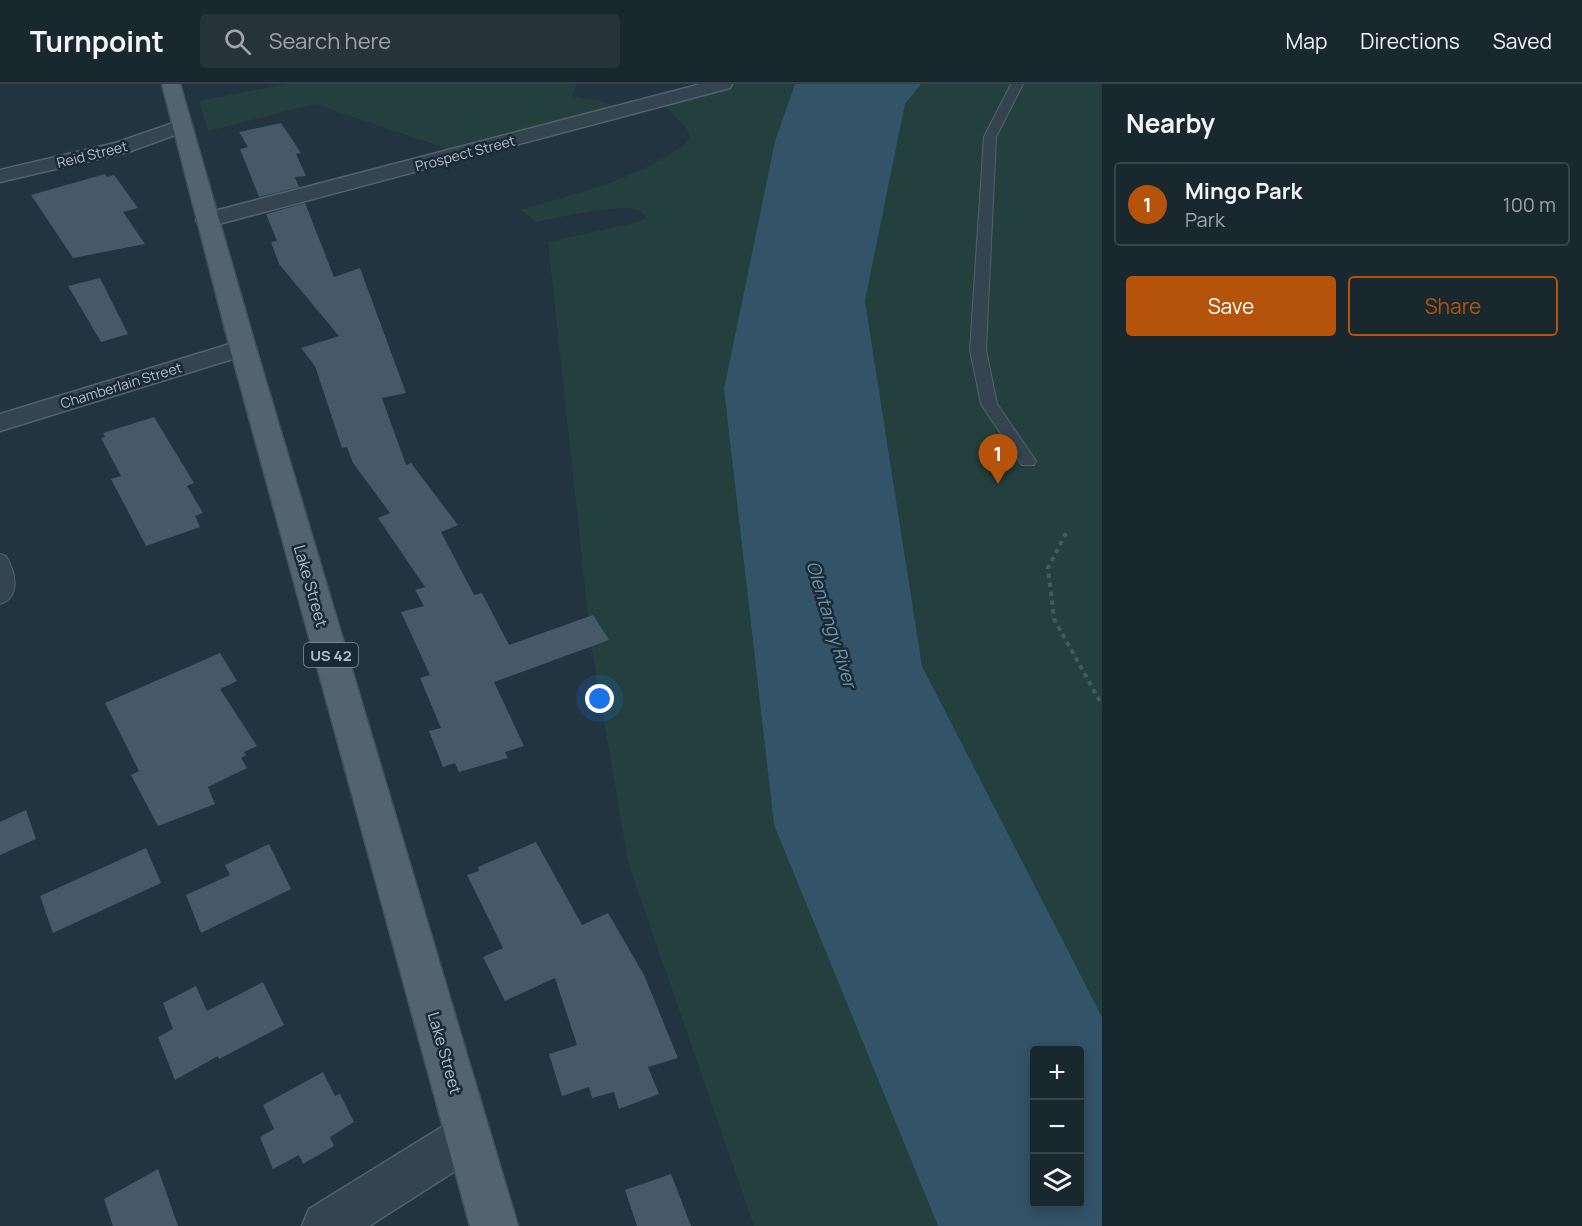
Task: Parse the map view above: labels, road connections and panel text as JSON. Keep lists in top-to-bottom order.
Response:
{
  "streets": {
    "main road": ["Lake Street", "US 42"],
    "street": ["Prospect Street", "Reid Street", "Chamberlain Street"]
  },
  "crossings": [
    ["Prospect Street", "Lake Street"],
    ["Reid Street", "Lake Street"],
    ["Chamberlain Street", "Lake Street"]
  ],
  "water": ["Olentangy River"],
  "page": {
    "header": "Turnpoint",
    "search": "Search here",
    "nav": ["Map", "Directions", "Saved"],
    "heading": "Nearby",
    "list": [
      {
        "mark": "1",
        "name": "Mingo Park",
        "note": "Park",
        "value": "100 m"
      }
    ],
    "buttons": ["Save", "Share"],
    "pins": "1",
    "map_buttons": ["+", "−"]
  }
}
